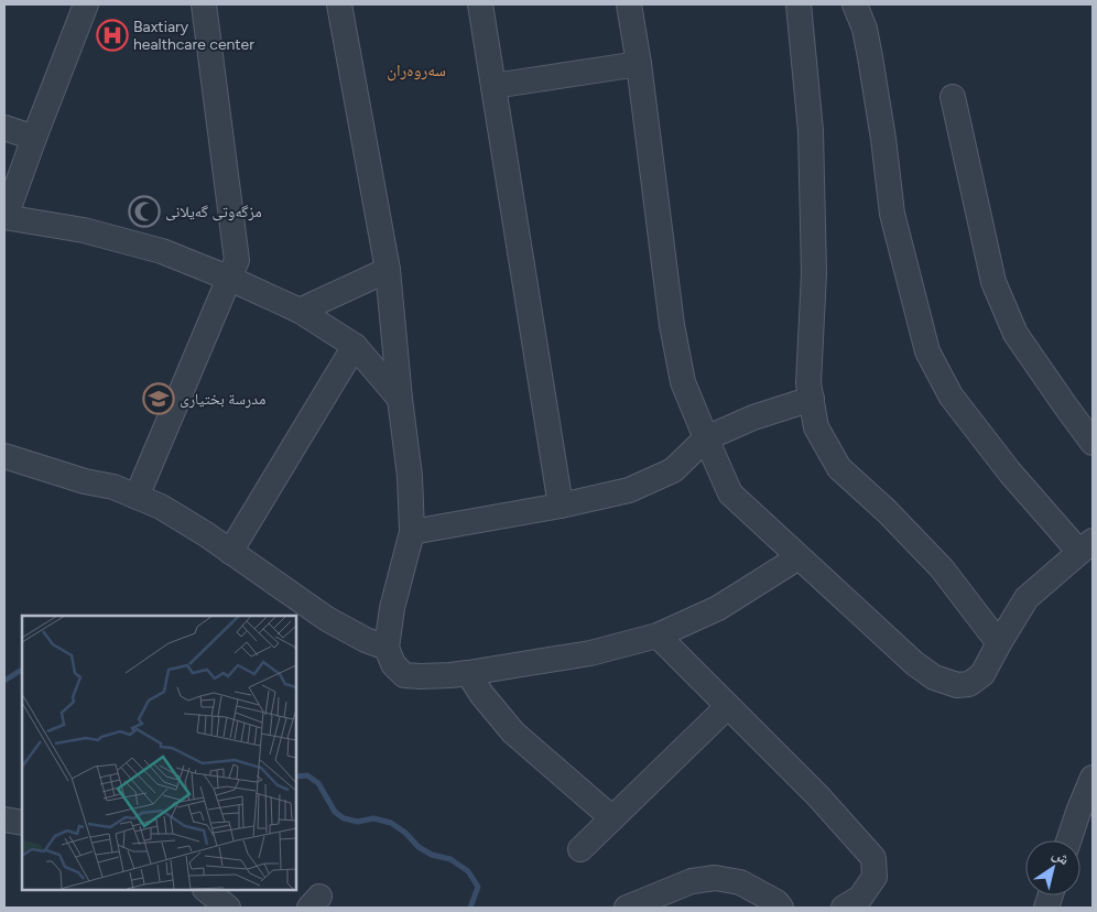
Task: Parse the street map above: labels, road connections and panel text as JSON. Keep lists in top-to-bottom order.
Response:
{
  "districts": ["سەروەران"],
  "places": {
    "hospital": ["Baxtiary healthcare center"],
    "mosque": ["مزگەوتی گەیلانی"],
    "school or university": ["مدرسة بختيارى"]
  },
  "north": "top right"
}
